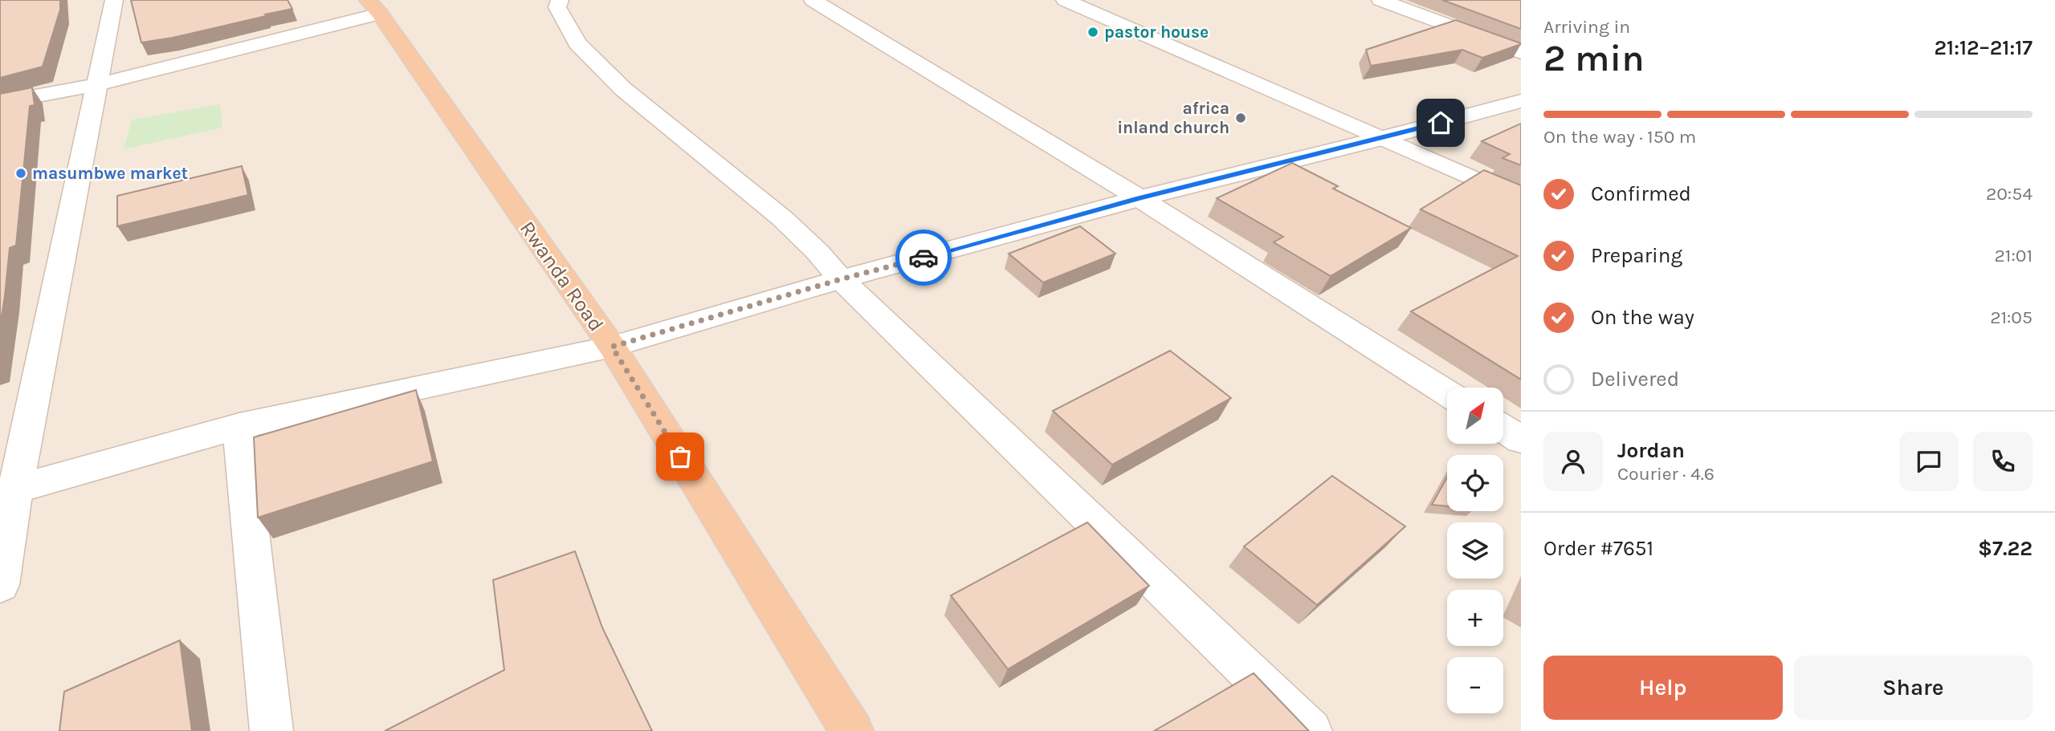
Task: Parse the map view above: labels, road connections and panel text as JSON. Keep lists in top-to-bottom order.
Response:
{
  "streets": {
    "highway": ["Rwanda Road"]
  },
  "places": ["pastor house", "africa inland church", "masumbwe market"],
  "north": "top right",
  "page": {
    "heading": ["2 min", "Arriving in", "21:12–21:17"],
    "panel": [
      "Jordan",
      "Courier · 4.6",
      "Order #7651",
      "$7.22"
    ],
    "bar": "On the way · 150 m",
    "list": [
      ["Confirmed", "20:54"],
      ["Preparing", "21:01"],
      ["On the way", "21:05"],
      "Delivered"
    ],
    "map_buttons": ["+", "−"],
    "buttons": ["Help", "Share"]
  }
}
